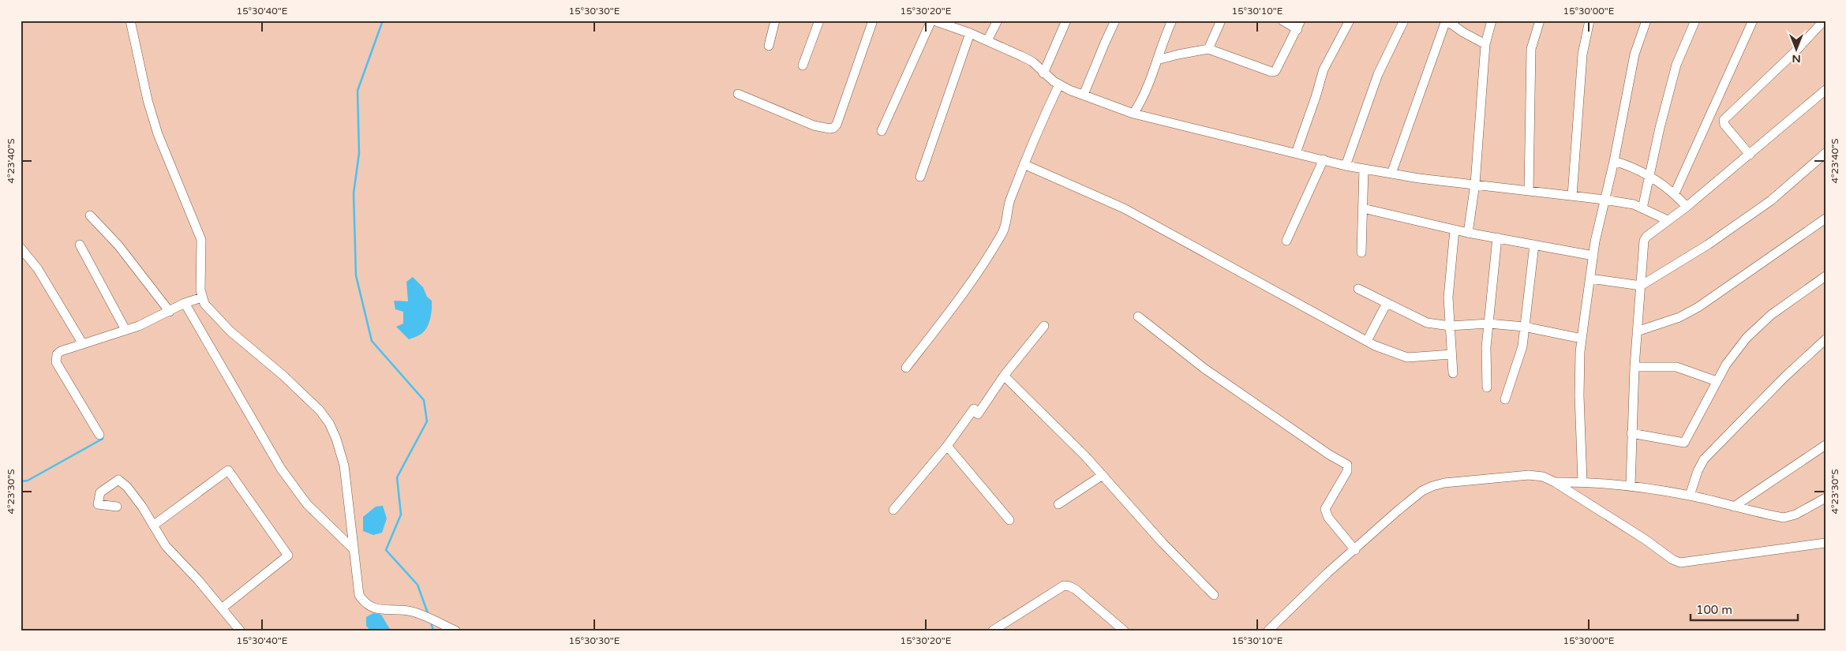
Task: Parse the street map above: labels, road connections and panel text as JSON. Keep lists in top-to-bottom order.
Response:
{
  "scale_bar": "100 m",
  "north": "bottom",
  "coordinates": [
    "15°30'40\"E",
    "15°30'30\"E",
    "15°30'20\"E",
    "15°30'10\"E",
    "15°30'00\"E",
    "4°23'40\"S",
    "4°23'30\"S"
  ]
}
